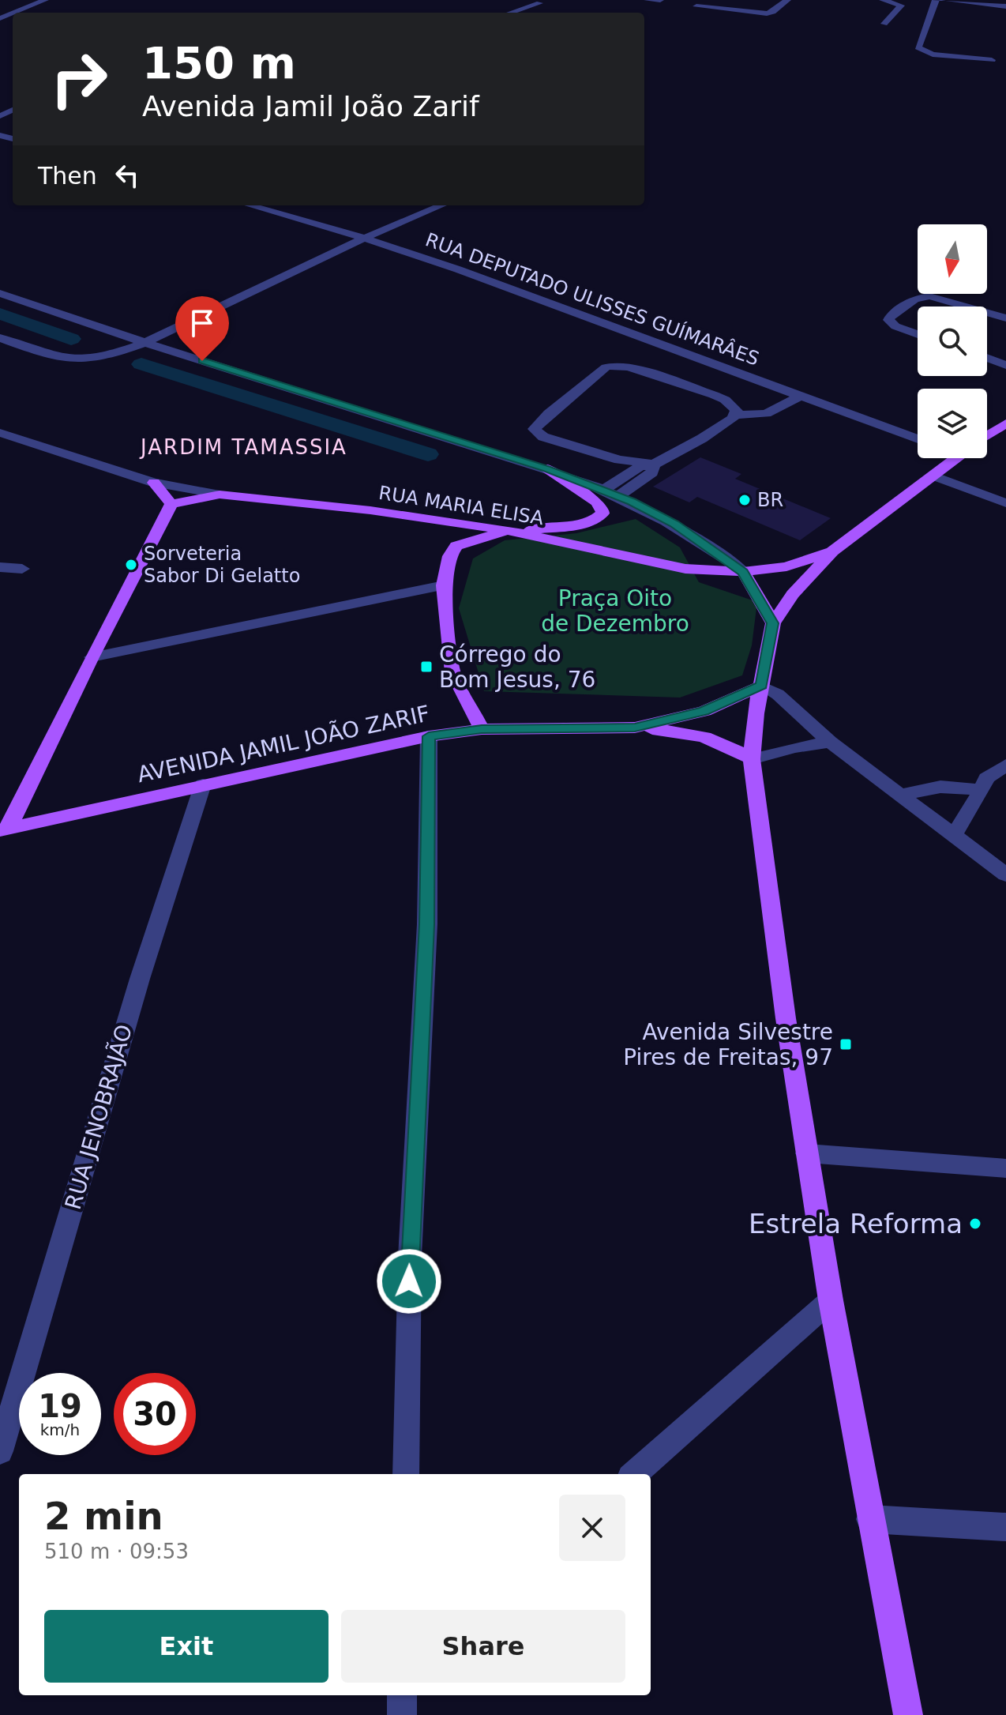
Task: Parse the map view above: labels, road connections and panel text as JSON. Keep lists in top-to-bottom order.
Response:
{
  "streets": {
    "main road": ["RUA MARIA ELISA", "AVENIDA JAMIL JOÃO ZARIF"],
    "street": ["RUA DEPUTADO ULISSES GUÍMARÂES", "RUA JENOBRAJÃO"]
  },
  "crossings": [
    ["AVENIDA JAMIL JOÃO ZARIF", "RUA JENOBRAJÃO"]
  ],
  "districts": ["JARDIM TAMASSIA"],
  "parks": ["Praça Oito de Dezembro"],
  "places": {
    "other": ["BR", "Sorveteria Sabor Di Gelatto", "Estrela Reforma"],
    "transit": ["Córrego do Bom Jesus, 76", "Avenida Silvestre Pires de Freitas, 97"]
  },
  "north": "bottom",
  "page": {
    "turn": ["150 m", "Avenida Jamil João Zarif"],
    "then": "Then",
    "speed": "19 km/h",
    "limit": "30",
    "heading": ["2 min", "510 m · 09:53"],
    "buttons": ["Exit", "Share"]
  }
}
